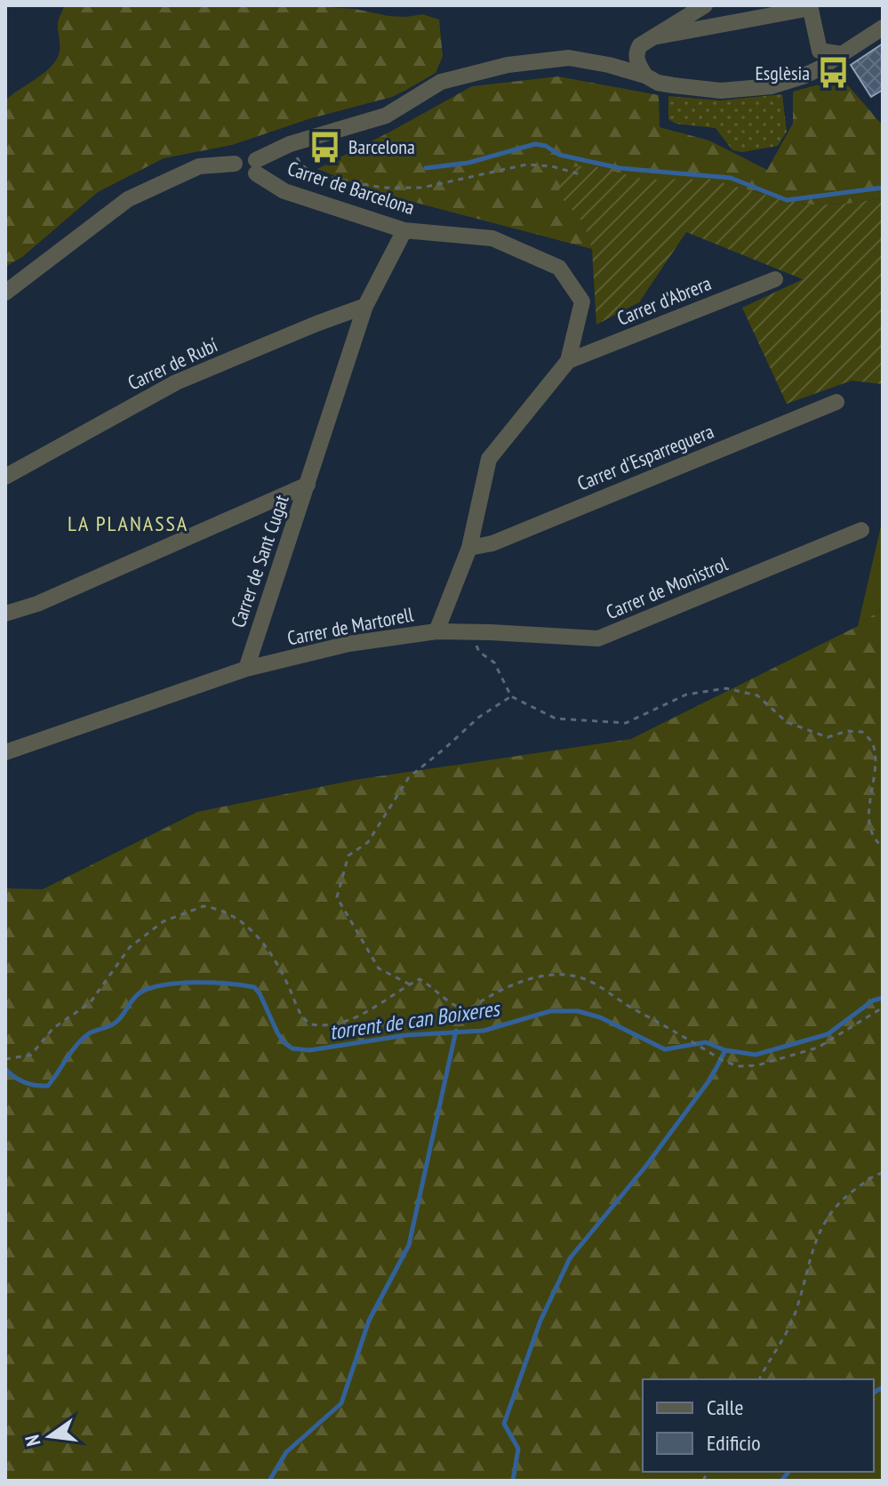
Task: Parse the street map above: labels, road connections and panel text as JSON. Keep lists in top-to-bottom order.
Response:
{
  "streets": {
    "street": [
      "Carrer de Barcelona",
      "Carrer d'Abrera",
      "Carrer de Rubí",
      "Carrer d'Esparreguera",
      "Carrer de Sant Cugat",
      "Carrer de Monistrol",
      "Carrer de Martorell"
    ]
  },
  "crossings": [
    ["Carrer de Barcelona", "Carrer de Sant Cugat"],
    ["Carrer de Barcelona", "Carrer de Martorell"],
    ["Carrer d'Abrera", "Carrer de Martorell"],
    ["Carrer de Rubí", "Carrer de Sant Cugat"],
    ["Carrer d'Esparreguera", "Carrer de Martorell"],
    ["Carrer de Sant Cugat", "Carrer de Martorell"],
    ["Carrer de Monistrol", "Carrer de Martorell"]
  ],
  "districts": ["LA PLANASSA"],
  "water": ["torrent de can Boixeres"],
  "places": {
    "bus stop": ["Esglèsia", "Barcelona"]
  },
  "legend": ["Calle", "Edificio"],
  "north": "left"
}
